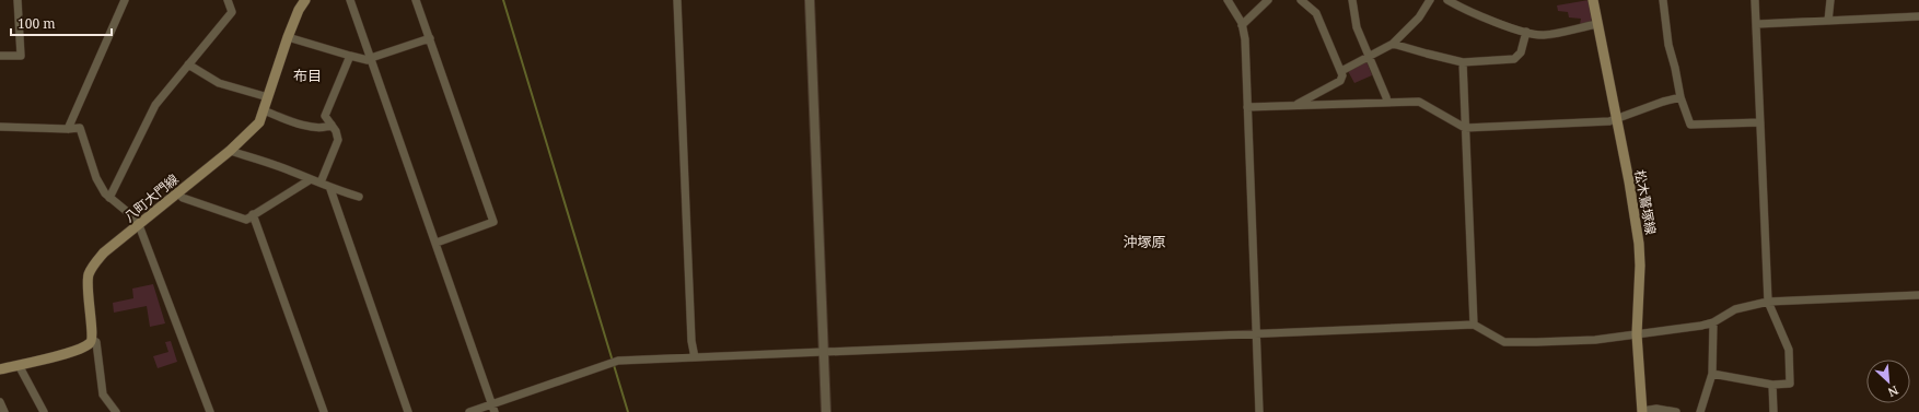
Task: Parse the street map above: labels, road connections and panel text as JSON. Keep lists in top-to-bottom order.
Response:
{
  "streets": {
    "main road": ["八町大門線", "松木鷲塚線"]
  },
  "districts": ["布目", "沖塚原"],
  "scale_bar": "100 m",
  "north": "bottom right"
}
